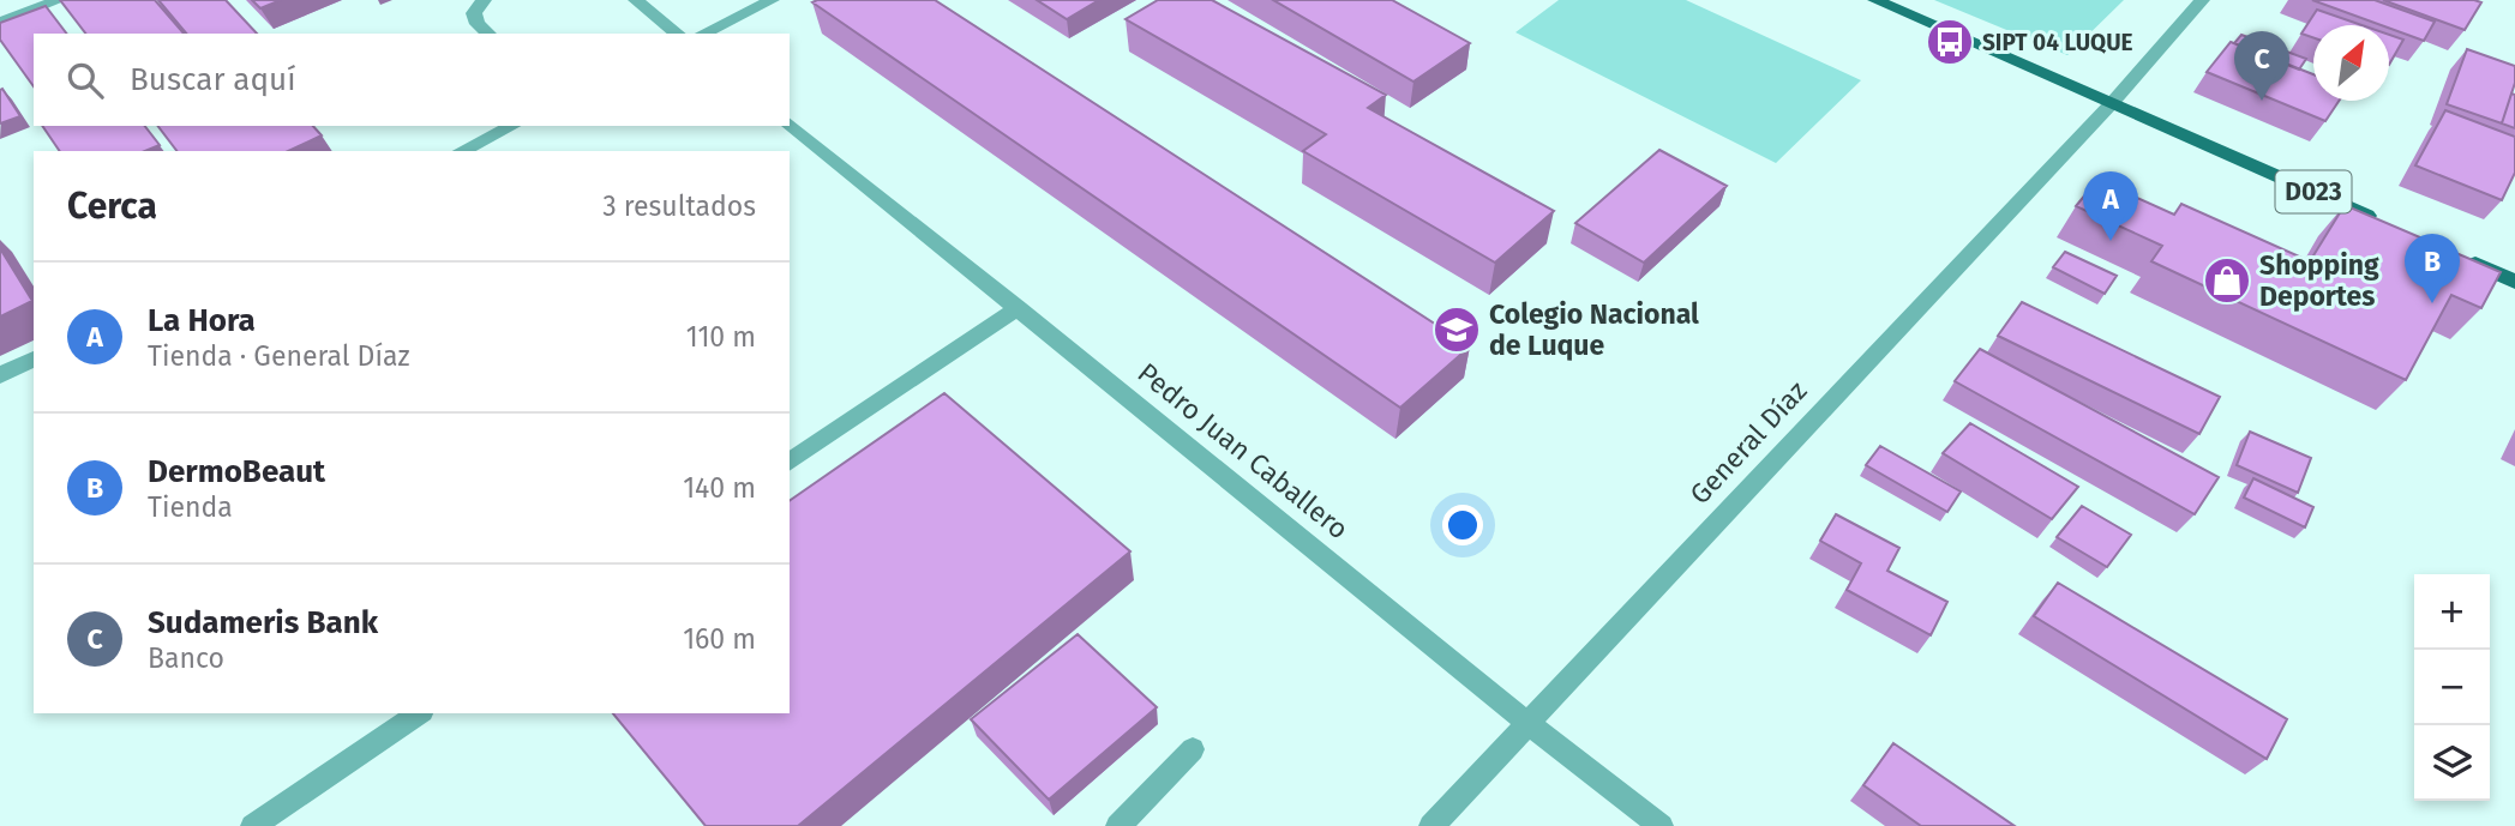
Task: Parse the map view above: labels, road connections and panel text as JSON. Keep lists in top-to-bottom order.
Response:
{
  "streets": {
    "main road": ["D023"],
    "street": ["General Díaz", "Pedro Juan Caballero"]
  },
  "crossings": [
    ["D023", "General Díaz"],
    ["General Díaz", "Pedro Juan Caballero"]
  ],
  "places": {
    "bus stop": ["SIPT 04 LUQUE"],
    "shop": ["Shopping Deportes"],
    "school or university": ["Colegio Nacional de Luque"]
  },
  "north": "top right",
  "page": {
    "pins": ["C", "A", "B"],
    "search": "Buscar aquí",
    "heading": ["Cerca", "3 resultados"],
    "list": [
      {
        "mark": "A",
        "name": "La Hora",
        "note": "Tienda · General Díaz",
        "value": "110 m"
      },
      {
        "mark": "B",
        "name": "DermoBeaut",
        "note": "Tienda",
        "value": "140 m"
      },
      {
        "mark": "C",
        "name": "Sudameris Bank",
        "note": "Banco",
        "value": "160 m"
      }
    ],
    "map_buttons": ["+", "−"]
  }
}
